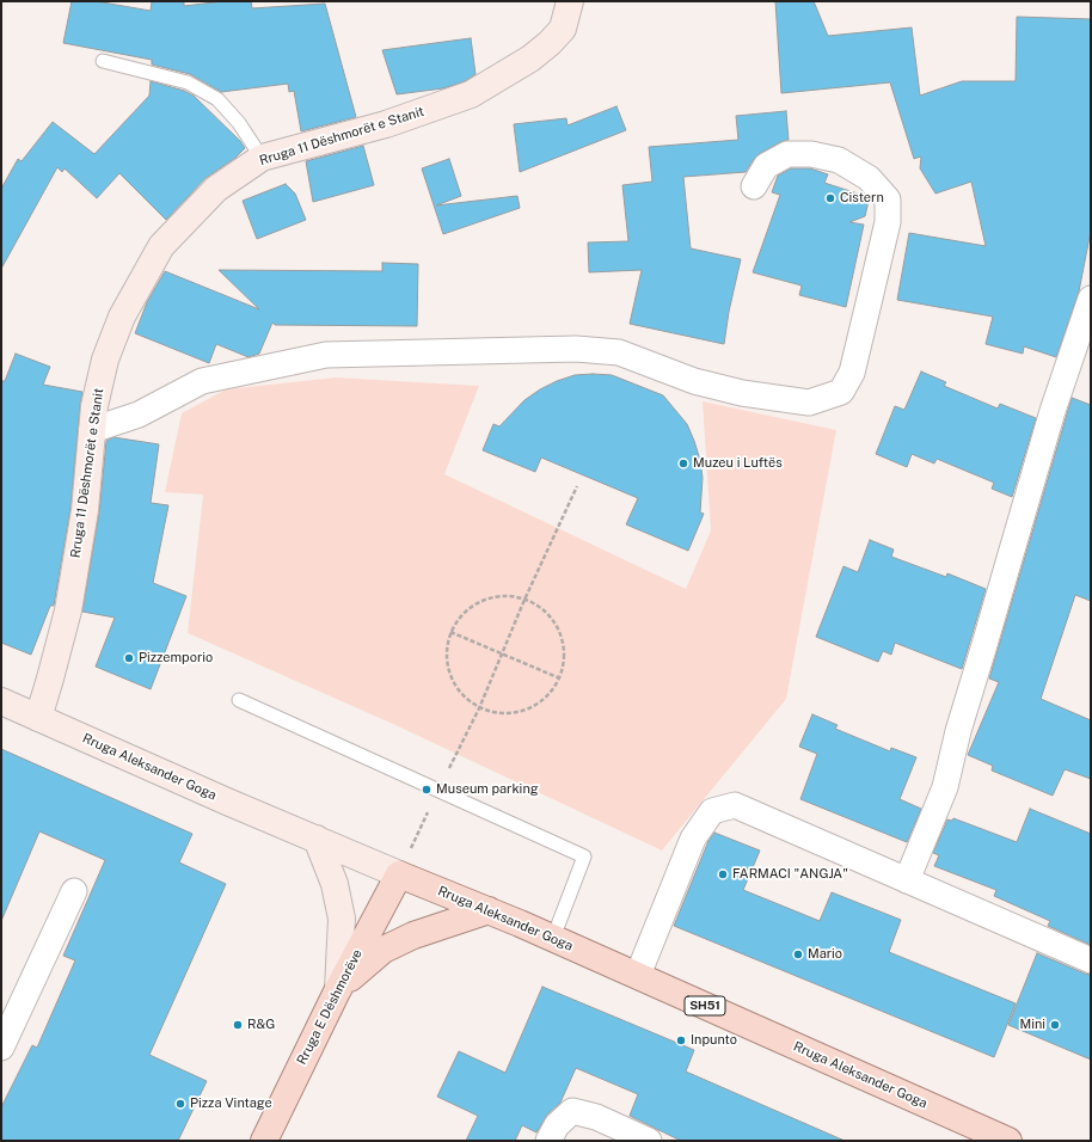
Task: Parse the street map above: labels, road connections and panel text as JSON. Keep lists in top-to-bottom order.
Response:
{
  "streets": {
    "main road": ["Rruga Aleksander Goga", "SH51", "Rruga E Dëshmorëve"],
    "street": ["Rruga 11 Dëshmorët e Stanit"]
  },
  "crossings": [
    ["Rruga 11 Dëshmorët e Stanit", "Rruga Aleksander Goga"],
    ["Rruga Aleksander Goga", "Rruga E Dëshmorëve"]
  ],
  "places": [
    "Cistern",
    "Muzeu i Luftës",
    "Pizzemporio",
    "Museum parking",
    "FARMACI \"ANGJA\"",
    "Mario",
    "R&G",
    "Mini",
    "Inpunto",
    "Pizza Vintage"
  ]
}
